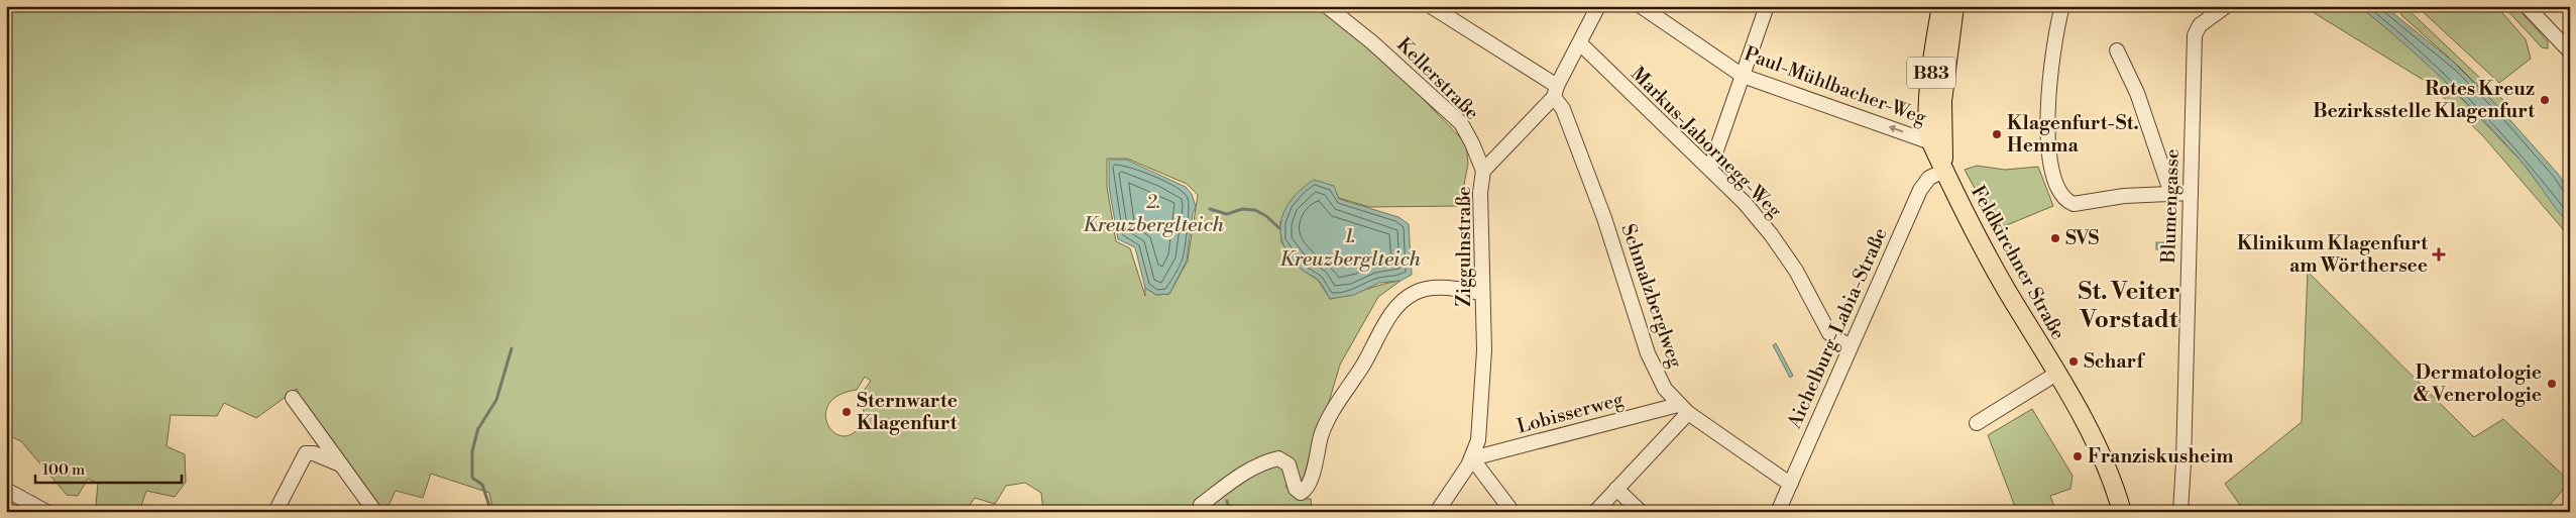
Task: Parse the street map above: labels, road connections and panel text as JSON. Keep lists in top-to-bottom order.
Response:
{
  "streets": {
    "main road": ["B83", "Feldkirchner Straße"],
    "street": [
      "Kellerstraße",
      "Paul-Mühlbacher-Weg",
      "Markus-Jabornegg-Weg",
      "Blumengasse",
      "Ziggulnstraße",
      "Schmalzberglweg",
      "Aichelburg-Labia-Straße",
      "Lobisserweg"
    ]
  },
  "crossings": [
    ["Kellerstraße", "Ziggulnstraße"],
    ["Paul-Mühlbacher-Weg", "Feldkirchner Straße"],
    ["Markus-Jabornegg-Weg", "Ziggulnstraße"],
    ["Markus-Jabornegg-Weg", "Aichelburg-Labia-Straße"],
    ["Ziggulnstraße", "Schmalzberglweg"],
    ["Ziggulnstraße", "Lobisserweg"],
    ["Feldkirchner Straße", "Aichelburg-Labia-Straße"],
    ["Schmalzberglweg", "Aichelburg-Labia-Straße"],
    ["Schmalzberglweg", "Lobisserweg"]
  ],
  "one_way": ["Paul-Mühlbacher-Weg"],
  "districts": ["St. Veiter Vorstadt"],
  "water": ["2. Kreuzberglteich", "1. Kreuzberglteich"],
  "places": {
    "other": [
      "Rotes Kreuz Bezirksstelle Klagenfurt",
      "Klagenfurt-St. Hemma",
      "SVS",
      "Scharf",
      "Dermatologie & Venerologie",
      "Sternwarte Klagenfurt",
      "Franziskusheim"
    ],
    "health": ["Klinikum Klagenfurt am Wörthersee"]
  },
  "scale_bar": "100 m"
}
